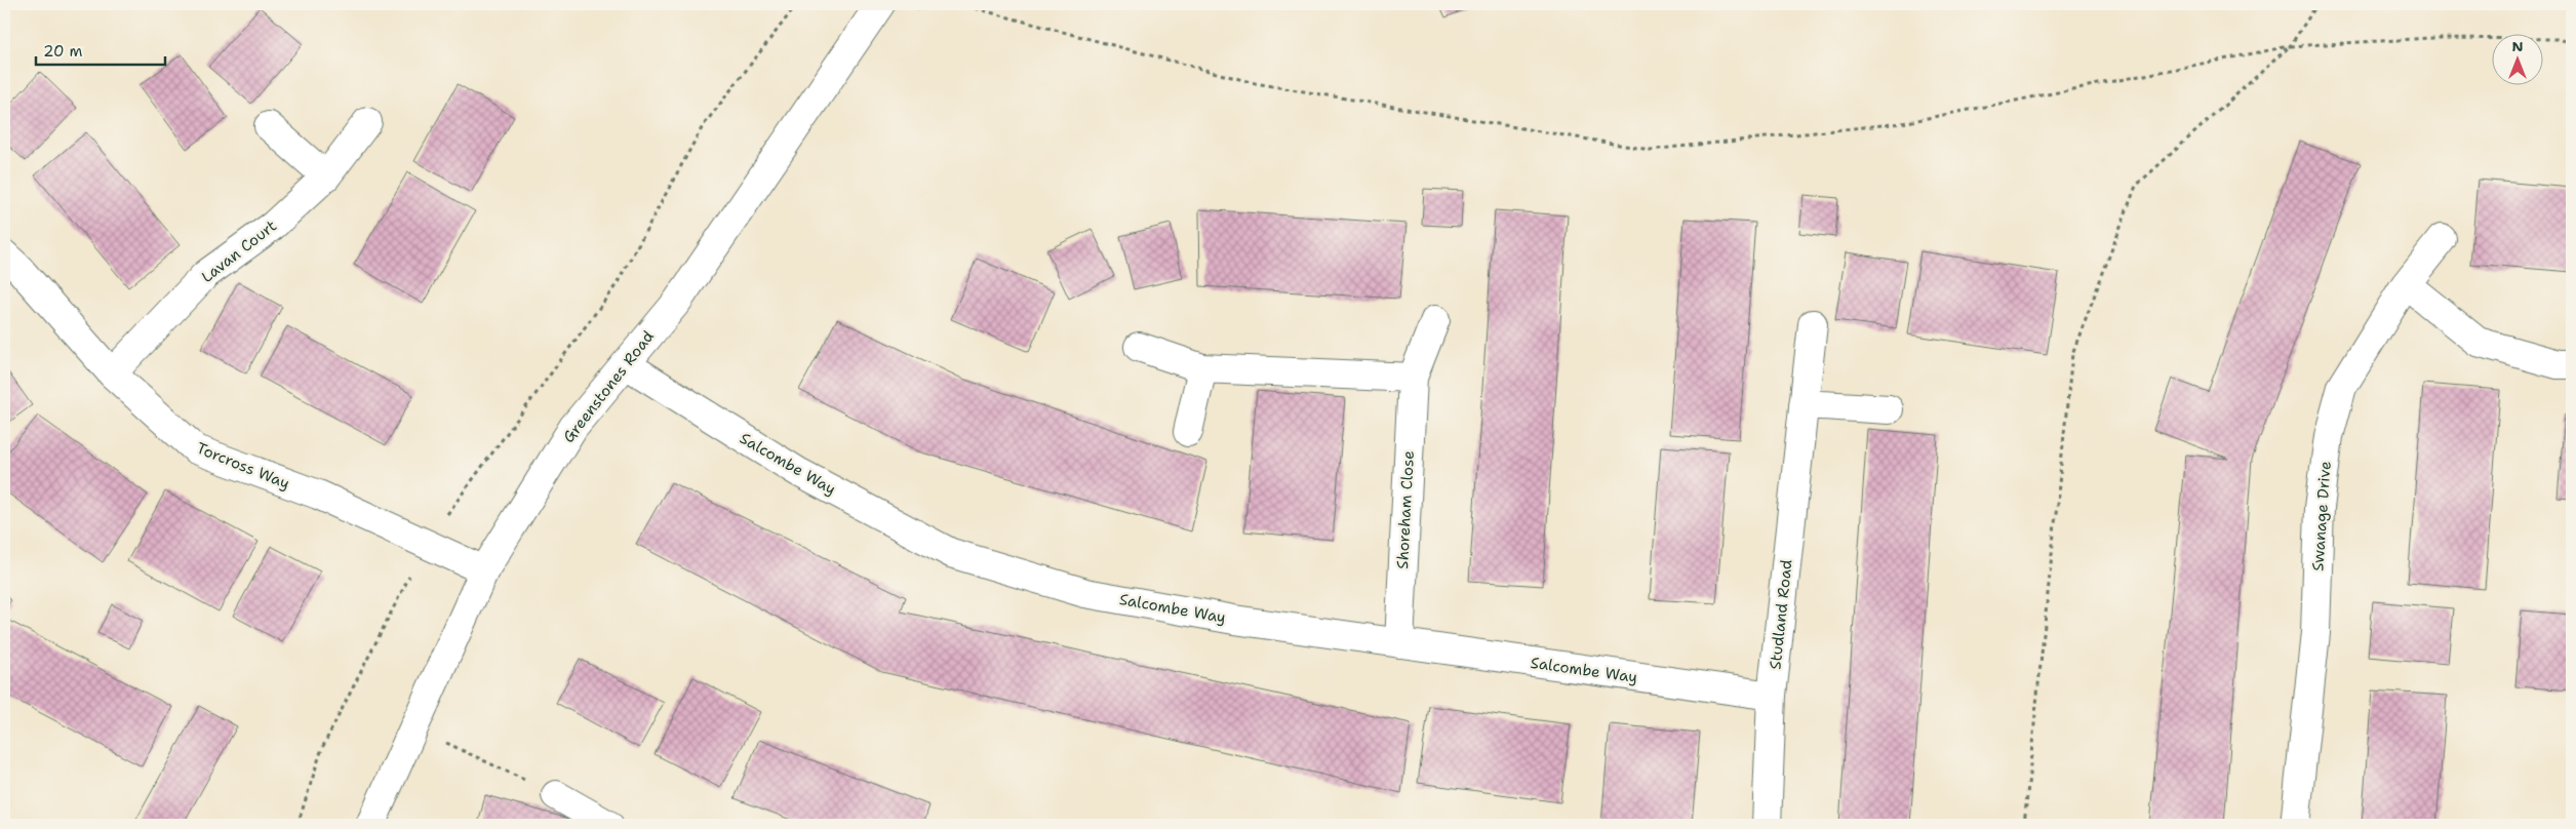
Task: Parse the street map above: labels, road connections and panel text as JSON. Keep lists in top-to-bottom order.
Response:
{
  "streets": {
    "street": [
      "Lavan Court",
      "Greenstones Road",
      "Salcombe Way",
      "Torcross Way",
      "Shoreham Close",
      "Swanage Drive",
      "Studland Road"
    ]
  },
  "crossings": [
    ["Lavan Court", "Torcross Way"],
    ["Greenstones Road", "Salcombe Way"],
    ["Greenstones Road", "Torcross Way"],
    ["Salcombe Way", "Shoreham Close"],
    ["Salcombe Way", "Studland Road"]
  ],
  "scale_bar": "20 m",
  "north": "top"
}
